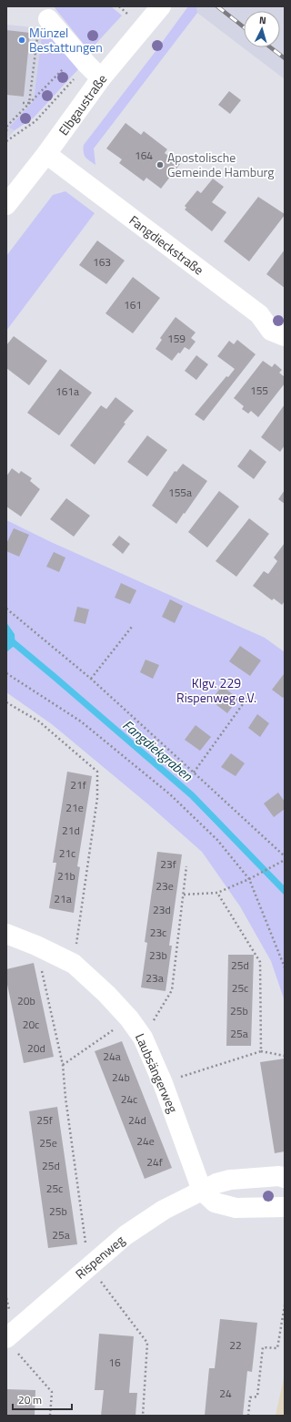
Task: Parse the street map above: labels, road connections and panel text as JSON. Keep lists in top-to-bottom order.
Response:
{
  "streets": {
    "street": [
      "Elbgaustraße",
      "Fangdieckstraße",
      "Laubsängerweg",
      "Rispenweg"
    ]
  },
  "crossings": [
    ["Elbgaustraße", "Fangdieckstraße"],
    ["Laubsängerweg", "Rispenweg"]
  ],
  "water": ["Fangdiekgraben"],
  "parks": ["Klgv. 229 Rispenweg e.V."],
  "places": ["Münzel Bestattungen", "Apostolische Gemeinde Hamburg"],
  "house_numbers": [
    "164",
    "163",
    "161",
    "159",
    "155",
    "161a",
    "155a",
    "21f",
    "21e",
    "21d",
    "21c",
    "23f",
    "21b",
    "23e",
    "21a",
    "23d",
    "23c",
    "23b",
    "25d",
    "23a",
    "25c",
    "20b",
    "25b",
    "20c",
    "25a",
    "20d",
    "24a",
    "24b",
    "24c",
    "25f",
    "24d",
    "24e",
    "25e",
    "24f",
    "25d",
    "25c",
    "25b",
    "25a",
    "22",
    "16",
    "24"
  ],
  "scale_bar": "20 m",
  "north": "top"
}
